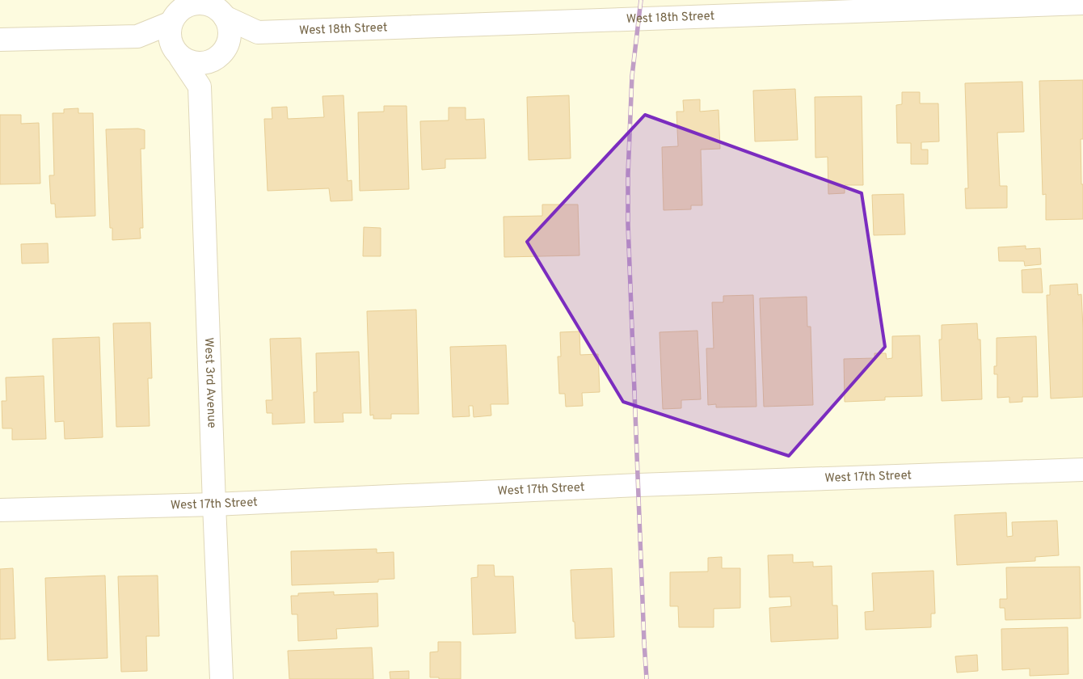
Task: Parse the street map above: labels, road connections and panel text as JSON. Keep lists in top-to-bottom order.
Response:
{
  "streets": {
    "street": ["West 18th Street", "West 3rd Avenue", "West 17th Street"]
  },
  "crossings": [
    ["West 3rd Avenue", "West 17th Street"]
  ]
}
